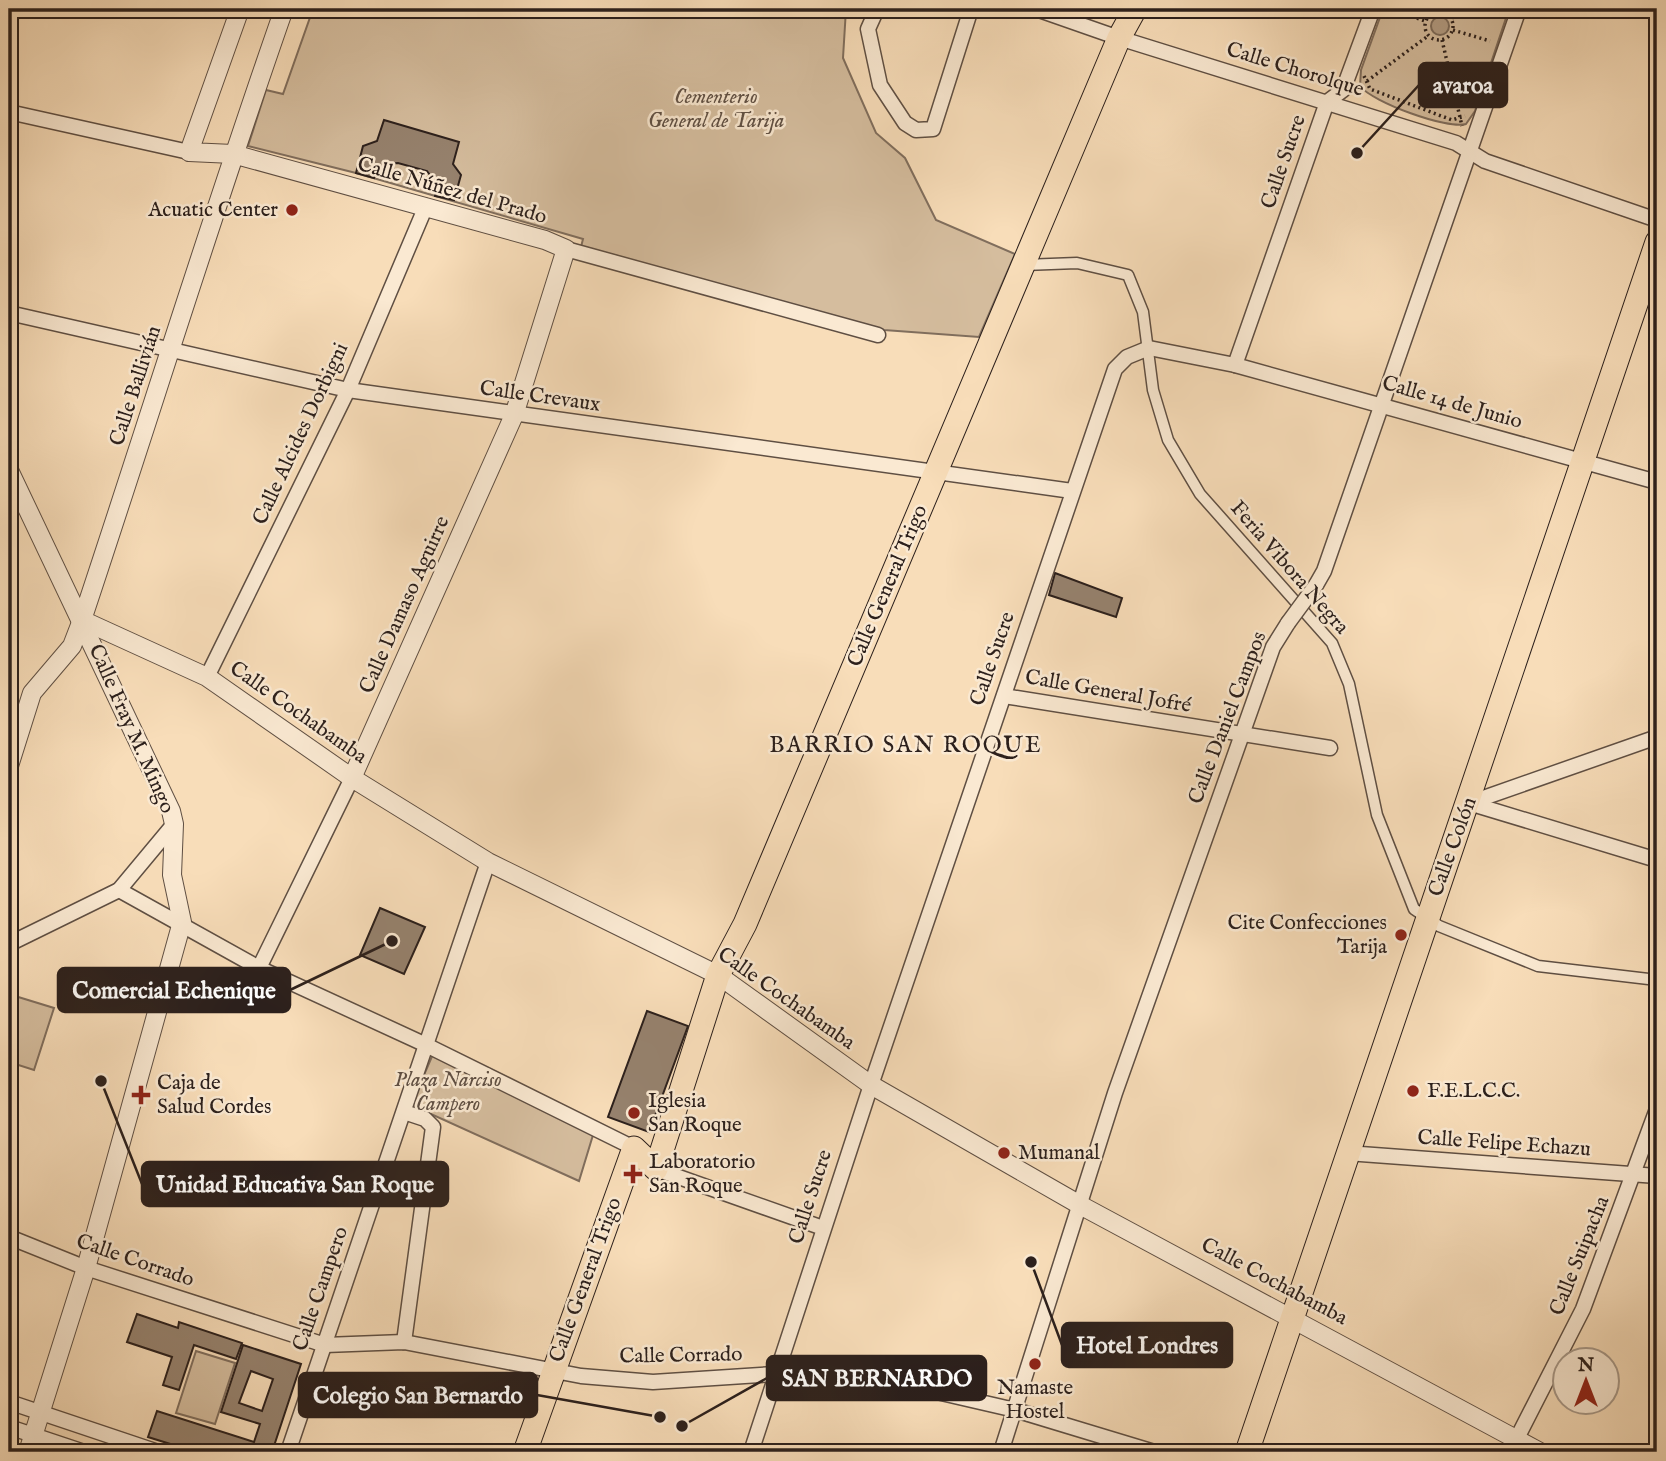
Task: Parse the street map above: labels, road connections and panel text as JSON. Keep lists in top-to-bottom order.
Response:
{
  "streets": {
    "main road": ["Calle General Trigo", "Calle Colón"],
    "street": [
      "Calle Chorolque",
      "Calle Sucre",
      "Calle Núñez del Prado",
      "Calle Ballivián",
      "Calle Crevaux",
      "Calle 14 de Junio",
      "Calle Alcides Dorbigni",
      "Feria Vibora Negra",
      "Calle Damaso Aguirre",
      "Calle General Jofré",
      "Calle Cochabamba",
      "Calle Daniel Campos",
      "Calle Fray M. Mingo",
      "Calle Felipe Echazu",
      "Calle Suipacha",
      "Calle Corrado",
      "Calle Campero"
    ]
  },
  "crossings": [
    ["Calle Chorolque", "Calle Sucre"],
    ["Calle Chorolque", "Calle General Trigo"],
    ["Calle Chorolque", "Calle Daniel Campos"],
    ["Calle Sucre", "Calle Crevaux"],
    ["Calle Sucre", "Calle 14 de Junio"],
    ["Calle Sucre", "Feria Vibora Negra"],
    ["Calle Sucre", "Calle General Jofré"],
    ["Calle Sucre", "Calle Cochabamba"],
    ["Calle Sucre", "Calle Corrado"],
    ["Calle Núñez del Prado", "Calle Ballivián"],
    ["Calle Núñez del Prado", "Calle Alcides Dorbigni"],
    ["Calle Núñez del Prado", "Calle Damaso Aguirre"],
    ["Calle Ballivián", "Calle Crevaux"],
    ["Calle Ballivián", "Calle Cochabamba"],
    ["Calle Ballivián", "Calle Fray M. Mingo"],
    ["Calle Crevaux", "Calle Alcides Dorbigni"],
    ["Calle Crevaux", "Calle General Trigo"],
    ["Calle Crevaux", "Calle Damaso Aguirre"],
    ["Calle 14 de Junio", "Calle Daniel Campos"],
    ["Calle 14 de Junio", "Calle Colón"],
    ["Calle Alcides Dorbigni", "Calle Cochabamba"],
    ["Feria Vibora Negra", "Calle General Trigo"],
    ["Feria Vibora Negra", "Calle Colón"],
    ["Calle General Trigo", "Calle Cochabamba"],
    ["Calle General Trigo", "Calle Corrado"],
    ["Calle Damaso Aguirre", "Calle Cochabamba"],
    ["Calle General Jofré", "Calle Daniel Campos"],
    ["Calle Cochabamba", "Calle Daniel Campos"],
    ["Calle Cochabamba", "Calle Fray M. Mingo"],
    ["Calle Cochabamba", "Calle Colón"],
    ["Calle Cochabamba", "Calle Suipacha"],
    ["Calle Cochabamba", "Calle Campero"],
    ["Calle Daniel Campos", "Calle Corrado"],
    ["Calle Colón", "Calle Felipe Echazu"],
    ["Calle Felipe Echazu", "Calle Suipacha"],
    ["Calle Corrado", "Calle Campero"]
  ],
  "districts": ["BARRIO SAN ROQUE"],
  "parks": ["Cementerio General de Tarija", "Plaza Narciso Campero"],
  "places": {
    "other": [
      "avaroa",
      "Acuatic Center",
      "Cite Confecciones Tarija",
      "Comercial Echenique",
      "Unidad Educativa San Roque",
      "F.E.L.C.C.",
      "Iglesia San Roque",
      "Mumanal",
      "Hotel Londres",
      "Namaste Hostel",
      "Colegio San Bernardo",
      "SAN BERNARDO"
    ],
    "health": ["Caja de Salud Cordes", "Laboratorio San Roque"]
  },
  "north": "top"
}
